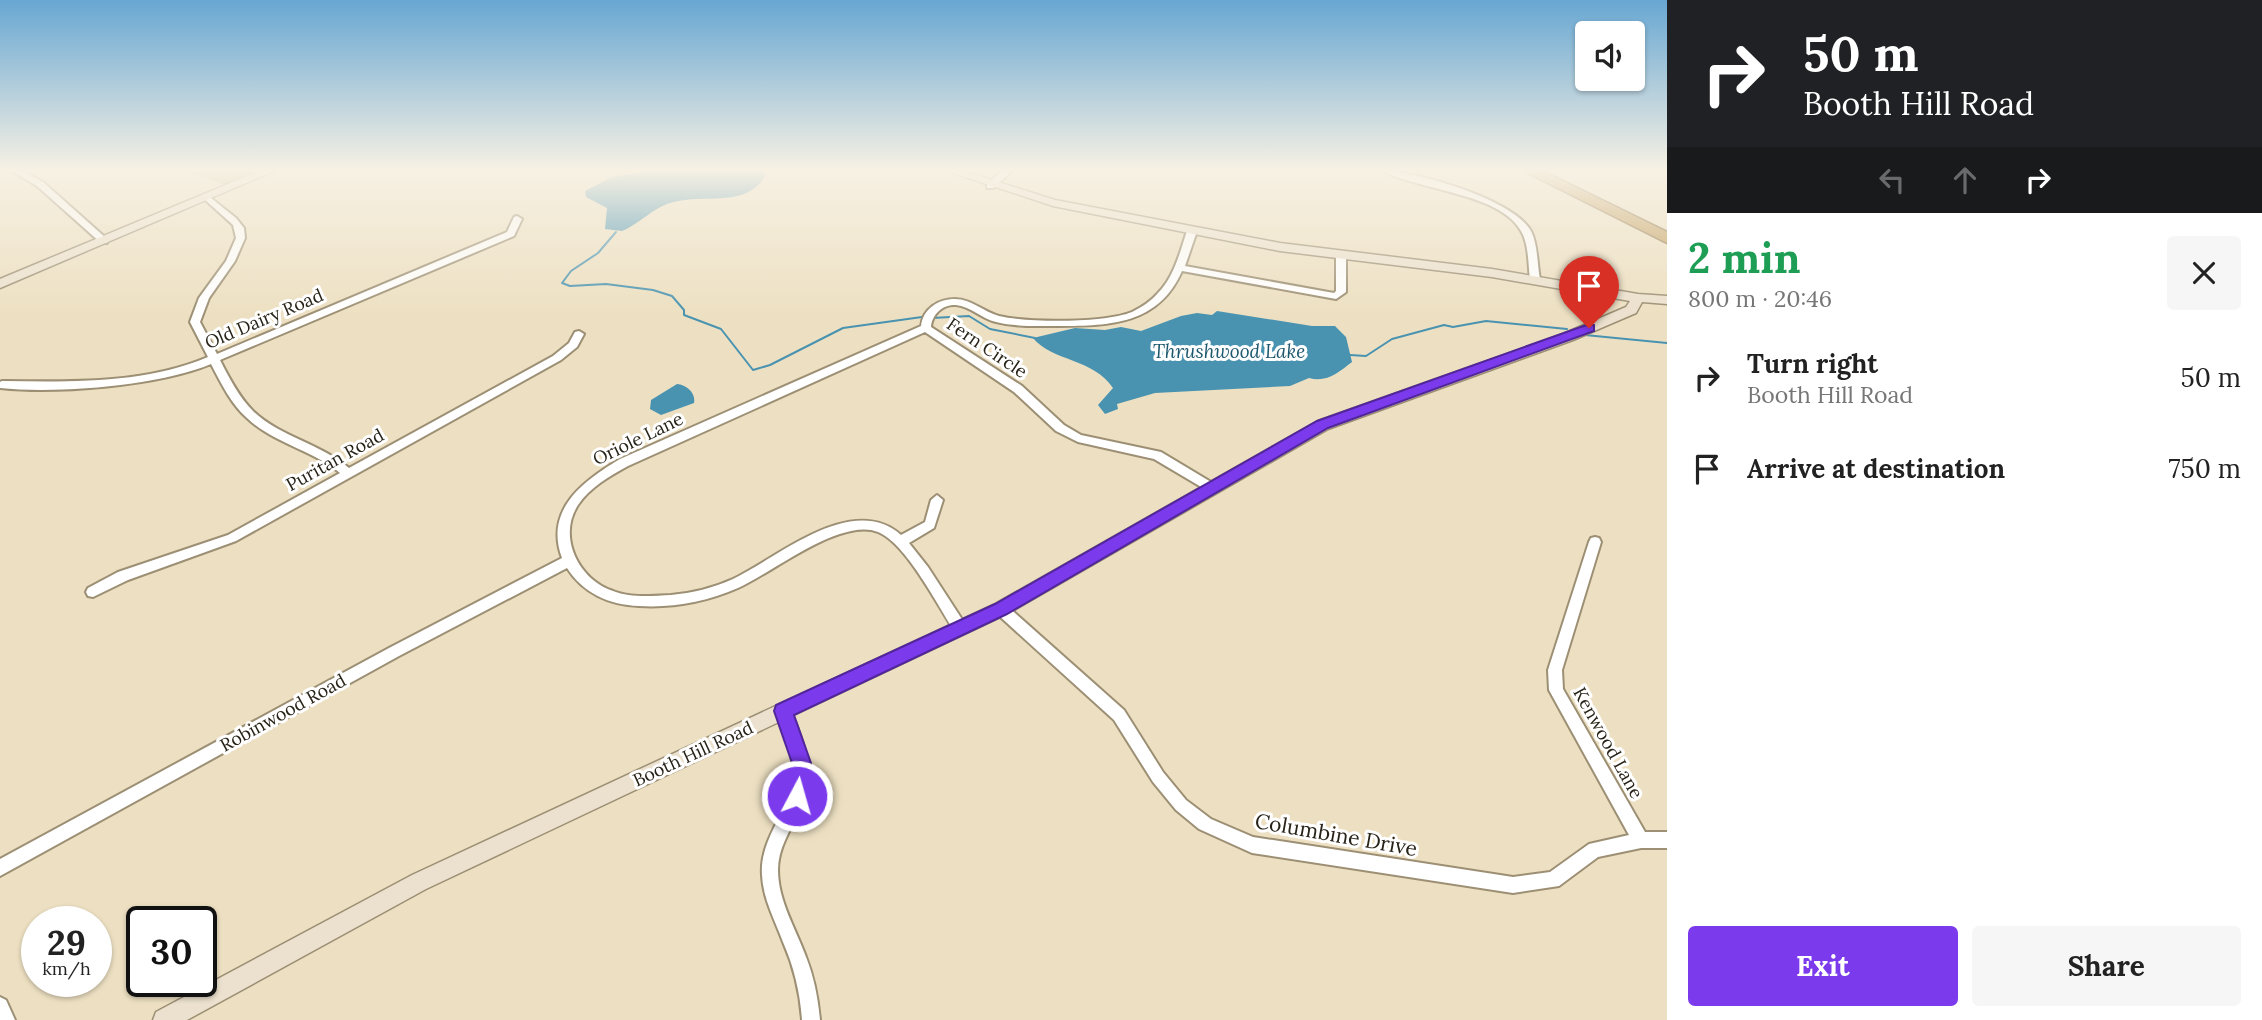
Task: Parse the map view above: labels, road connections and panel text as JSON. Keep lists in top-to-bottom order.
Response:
{
  "streets": {
    "street": [
      "Old Dairy Road",
      "Fern Circle",
      "Oriole Lane",
      "Puritan Road",
      "Robinwood Road",
      "Kenwood Lane",
      "Booth Hill Road",
      "Columbine Drive"
    ]
  },
  "crossings": [
    ["Fern Circle", "Oriole Lane"],
    ["Fern Circle", "Booth Hill Road"],
    ["Oriole Lane", "Robinwood Road"],
    ["Kenwood Lane", "Columbine Drive"],
    ["Booth Hill Road", "Columbine Drive"]
  ],
  "water": ["Thrushwood Lake"],
  "page": {
    "turn": ["50 m", "Booth Hill Road"],
    "heading": ["2 min", "800 m · 20:46"],
    "list": [
      {
        "name": "Turn right",
        "note": "Booth Hill Road",
        "value": "50 m"
      },
      {
        "name": "Arrive at destination",
        "value": "750 m"
      }
    ],
    "speed": "29 km/h",
    "limit": "30",
    "buttons": ["Exit", "Share"]
  }
}
